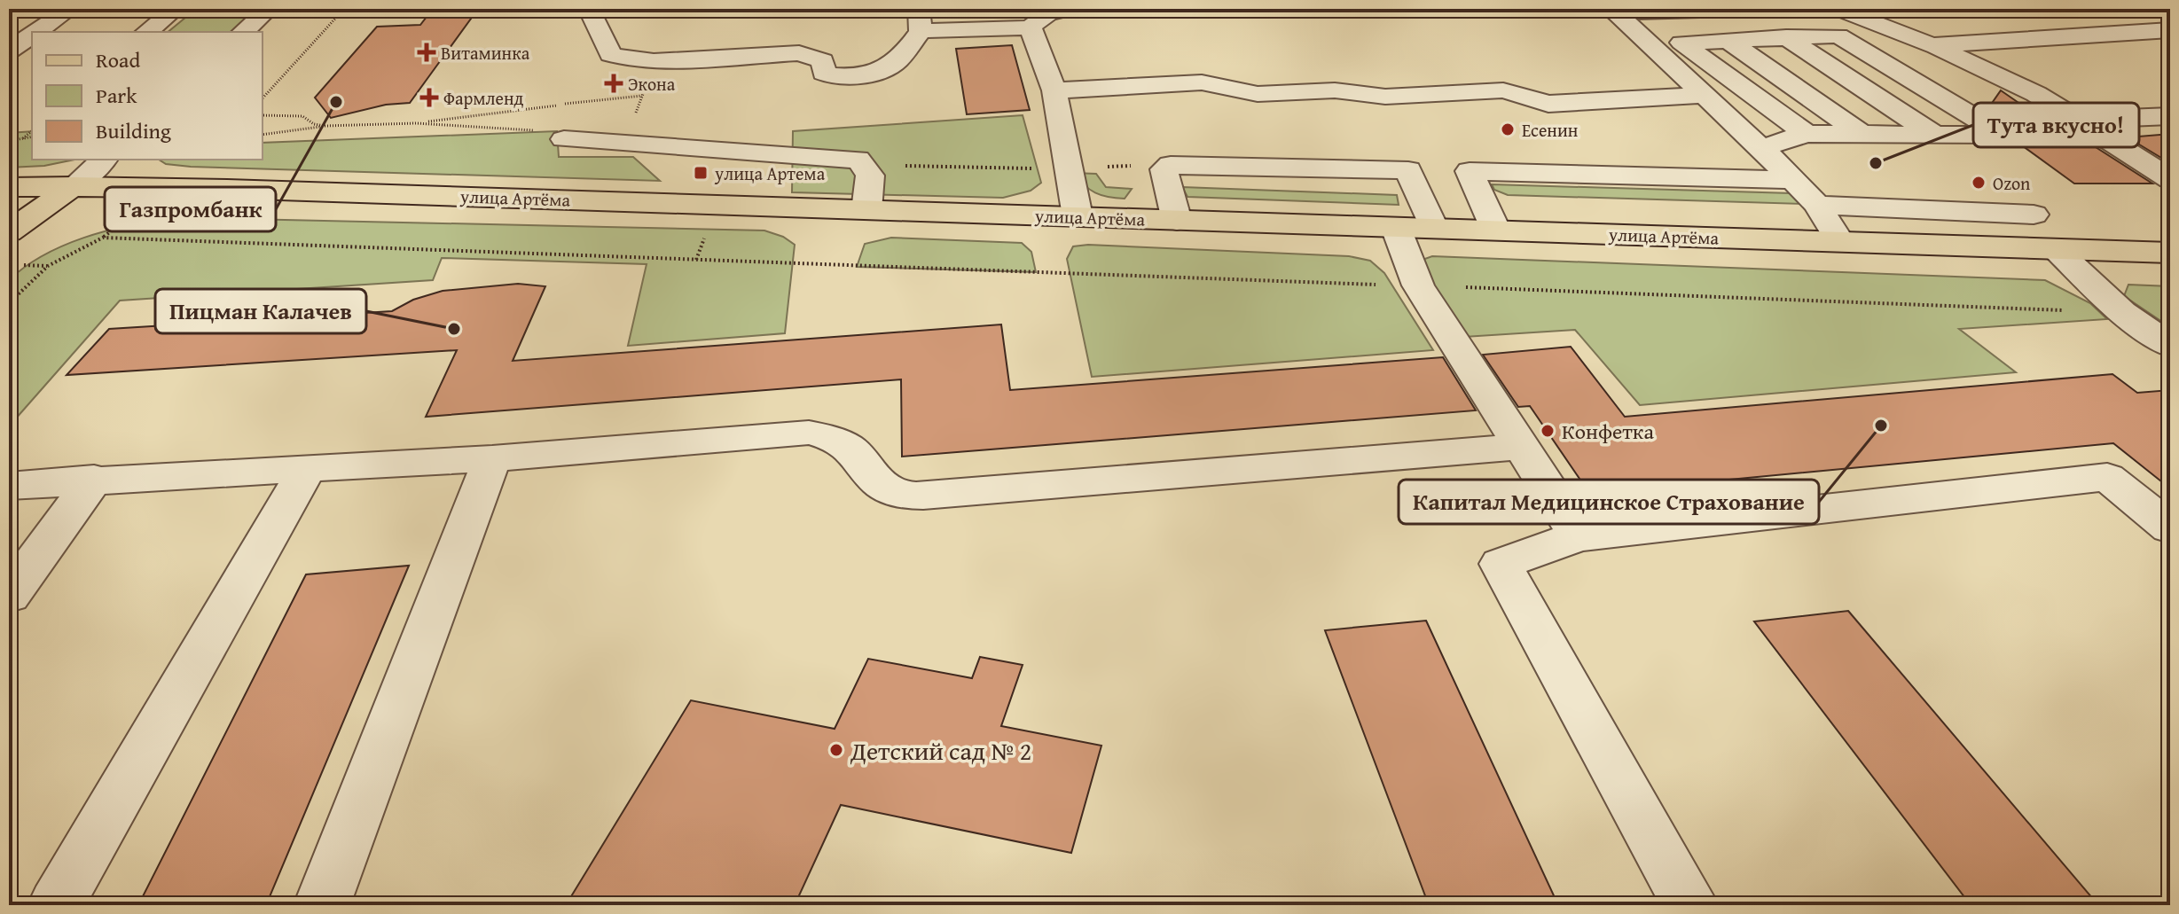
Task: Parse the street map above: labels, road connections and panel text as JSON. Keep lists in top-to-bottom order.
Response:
{
  "streets": {
    "main road": ["улица Артёма"]
  },
  "places": {
    "health": ["Витаминка", "Экона", "Фармленд"],
    "other": [
      "Газпромбанк",
      "Есенин",
      "Тута вкусно!",
      "Ozon",
      "Пицман Калачев",
      "Капитал Медицинское Страхование",
      "Конфетка",
      "Детский сад № 2"
    ],
    "transit": ["улица Артема"]
  },
  "legend": ["Road", "Park", "Building"]
}
